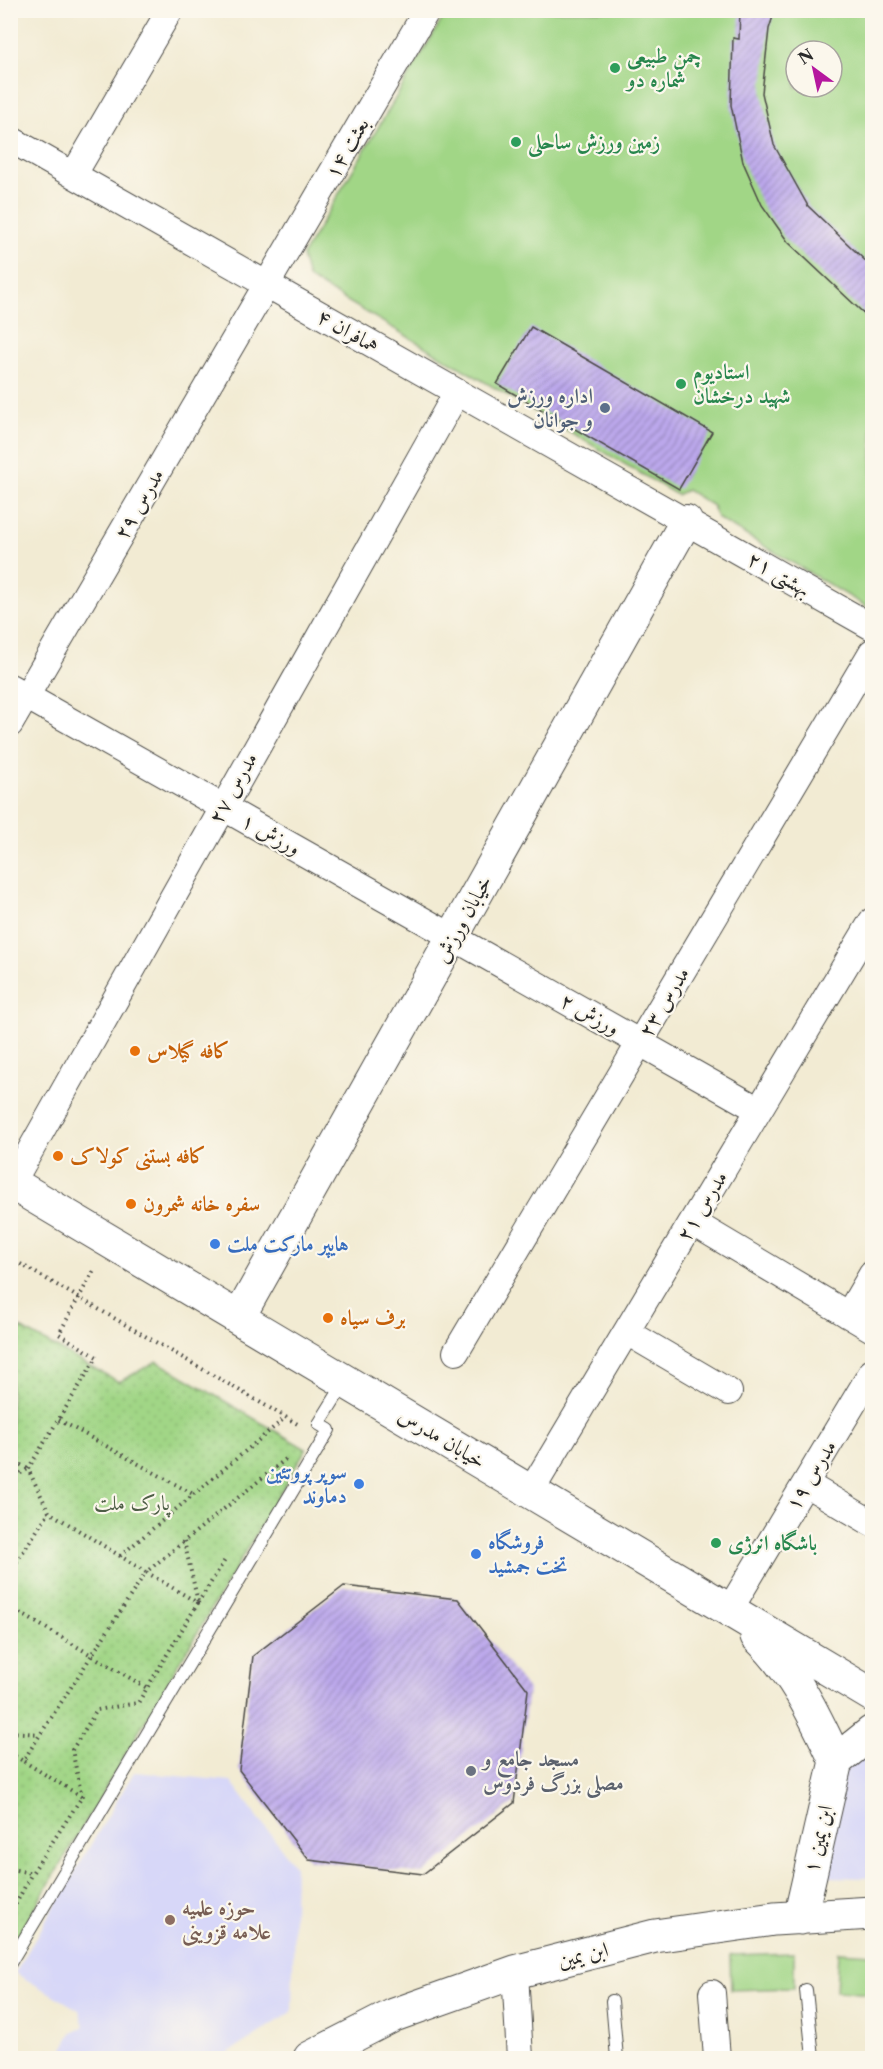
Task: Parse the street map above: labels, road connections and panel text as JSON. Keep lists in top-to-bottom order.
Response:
{
  "streets": {
    "main road": ["خیابان مدرس", "ابن یمین ۱", "ابن یمین"],
    "street": [
      "بعثت ۱۴",
      "همافران ۴",
      "مدرس ۲۹",
      "بهشتی ۲۱",
      "مدرس ۲۷",
      "ورزش ۱",
      "خیابان ورزش",
      "مدرس ۲۳",
      "ورزش ۲",
      "مدرس ۲۱",
      "مدرس ۱۹"
    ]
  },
  "crossings": [
    ["بعثت ۱۴", "همافران ۴"],
    ["بعثت ۱۴", "مدرس ۲۹"],
    ["همافران ۴", "مدرس ۲۹"],
    ["همافران ۴", "بهشتی ۲۱"],
    ["همافران ۴", "مدرس ۲۷"],
    ["همافران ۴", "خیابان ورزش"],
    ["مدرس ۲۹", "ورزش ۱"],
    ["بهشتی ۲۱", "خیابان ورزش"],
    ["مدرس ۲۷", "ورزش ۱"],
    ["مدرس ۲۷", "خیابان مدرس"],
    ["ورزش ۱", "خیابان ورزش"],
    ["ورزش ۱", "ورزش ۲"],
    ["خیابان ورزش", "ورزش ۲"],
    ["خیابان ورزش", "خیابان مدرس"],
    ["مدرس ۲۳", "ورزش ۲"],
    ["ورزش ۲", "مدرس ۲۱"],
    ["مدرس ۲۱", "خیابان مدرس"],
    ["خیابان مدرس", "مدرس ۱۹"],
    ["ابن یمین ۱", "ابن یمین"]
  ],
  "parks": ["پارک ملت"],
  "places": [
    "چمن طبیعی شماره دو",
    "زمین ورزش ساحلی",
    "استادیوم شهید درخشان",
    "اداره ورزش و جوانان",
    "کافه گیلاس",
    "کافه بستنی کولاک",
    "سفره خانه شمرون",
    "هایپر مارکت ملت",
    "برف سیاه",
    "سوپر پروتئین دماوند",
    "باشگاه انرژی",
    "فروشگاه تخت جمشید",
    "مسجد جامع و مصلی بزرگ فردوس",
    "حوزه علمیه علامه قزوینی"
  ],
  "north": "top left"
}
